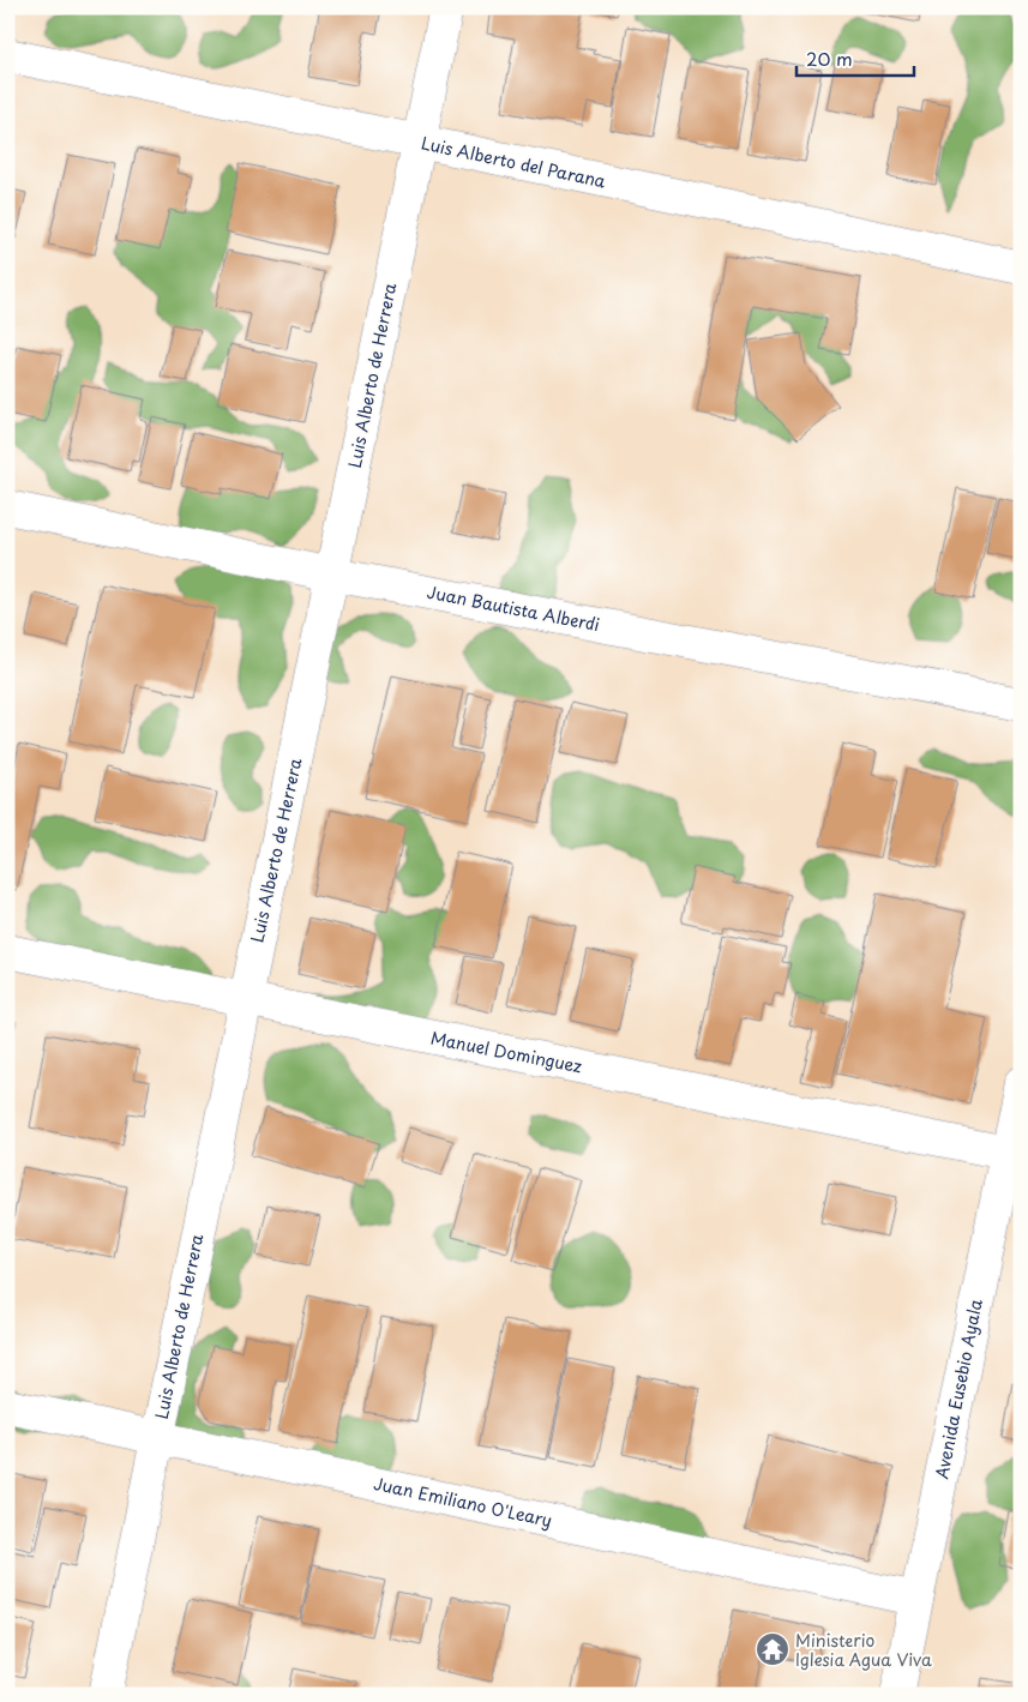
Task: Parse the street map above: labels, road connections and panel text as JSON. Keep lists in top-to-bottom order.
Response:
{
  "streets": {
    "street": [
      "Luis Alberto del Parana",
      "Luis Alberto de Herrera",
      "Juan Bautista Alberdi",
      "Manuel Dominguez",
      "Avenida Eusebio Ayala",
      "Juan Emiliano O'Leary"
    ]
  },
  "crossings": [
    ["Luis Alberto del Parana", "Luis Alberto de Herrera"],
    ["Luis Alberto de Herrera", "Juan Bautista Alberdi"],
    ["Luis Alberto de Herrera", "Manuel Dominguez"],
    ["Luis Alberto de Herrera", "Juan Emiliano O'Leary"],
    ["Manuel Dominguez", "Avenida Eusebio Ayala"],
    ["Avenida Eusebio Ayala", "Juan Emiliano O'Leary"]
  ],
  "places": {
    "temple": ["Ministerio Iglesia Agua Viva"]
  },
  "scale_bar": "20 m"
}
